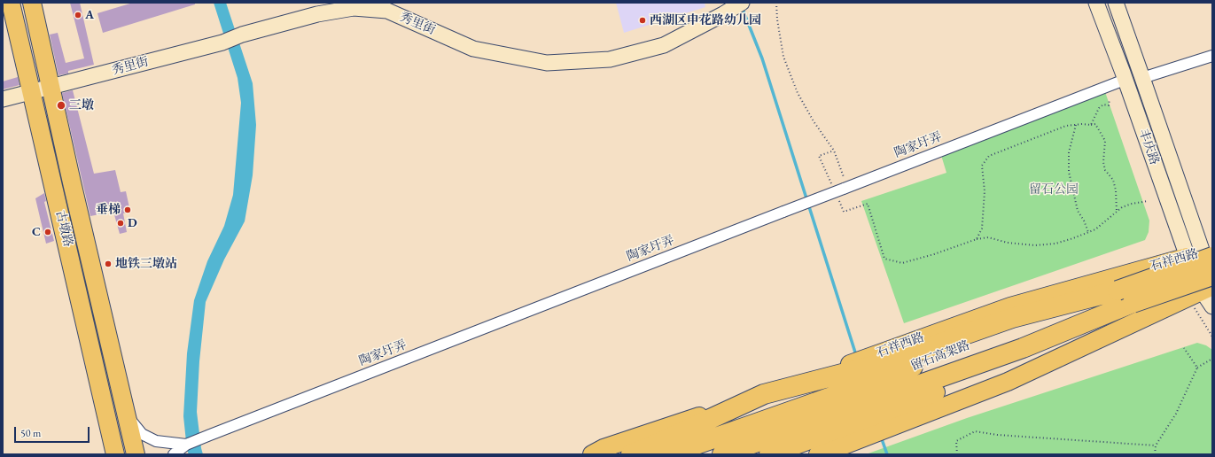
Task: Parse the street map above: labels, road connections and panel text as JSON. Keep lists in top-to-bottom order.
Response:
{
  "streets": {
    "highway": ["留石高架路"],
    "main road": ["古墩路", "石祥西路"],
    "street": ["秀里街", "陶家圩弄", "丰庆路"]
  },
  "crossings": [
    ["秀里街", "古墩路"],
    ["陶家圩弄", "丰庆路"],
    ["陶家圩弄", "古墩路"],
    ["丰庆路", "石祥西路"]
  ],
  "parks": ["留石公园"],
  "places": [
    "A",
    "西湖区申花路幼儿园",
    "三墩",
    "垂梯",
    "D",
    "C",
    "地铁三墩站"
  ],
  "scale_bar": "50 m"
}
